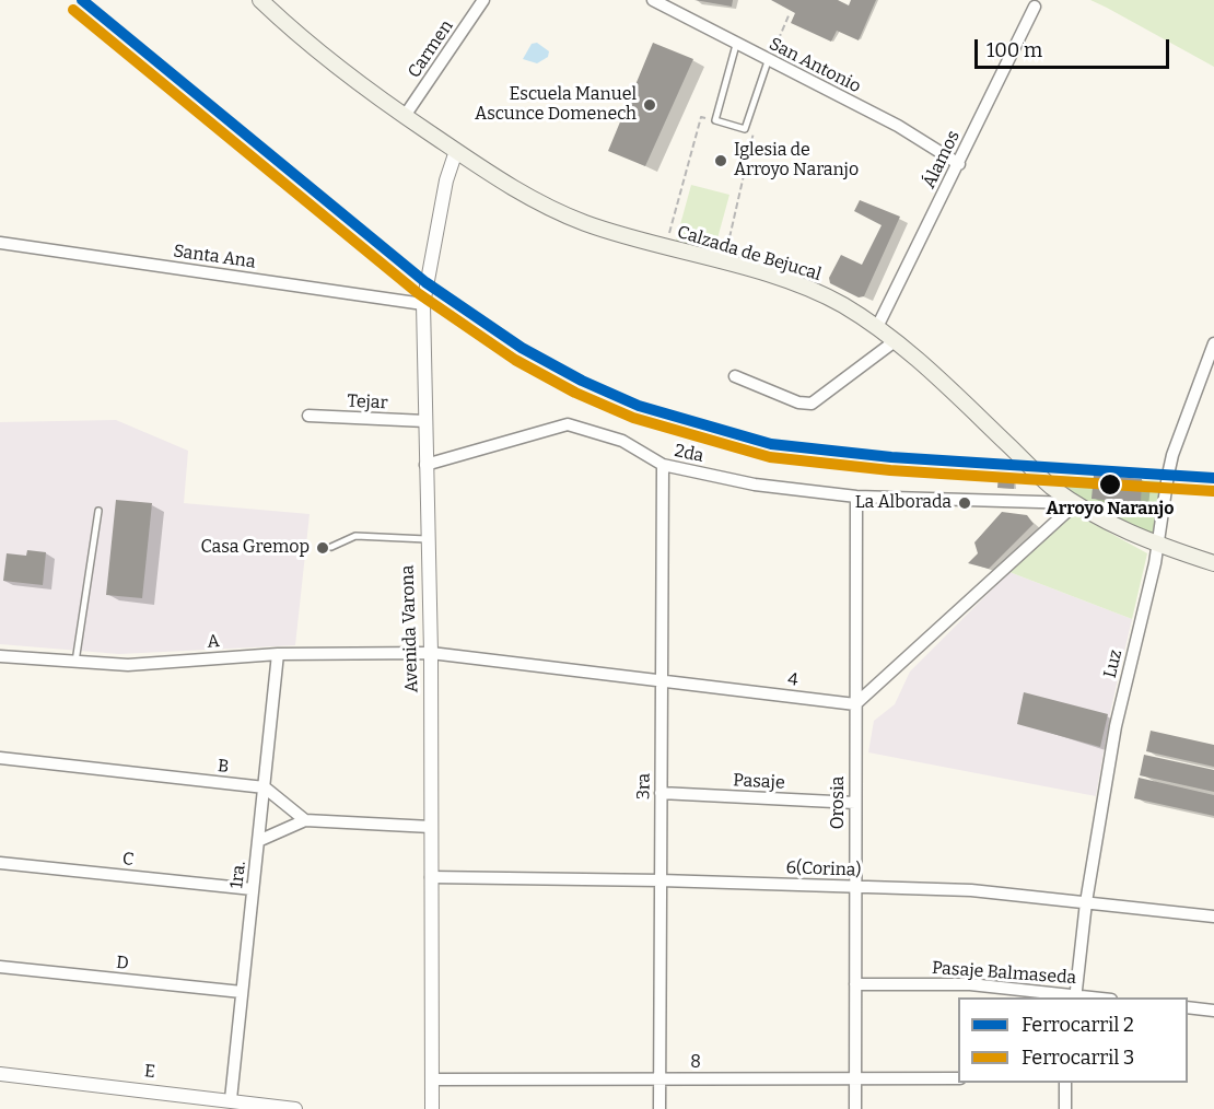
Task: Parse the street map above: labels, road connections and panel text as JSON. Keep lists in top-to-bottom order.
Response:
{
  "streets": {
    "main road": ["Calzada de Bejucal"],
    "street": [
      "Carmen",
      "San Antonio",
      "Álamos",
      "Santa Ana",
      "Tejar",
      "2da",
      "Avenida Varona",
      "A",
      "Luz",
      "4",
      "B",
      "Pasaje",
      "3ra",
      "Orosia",
      "C",
      "6(Corina)",
      "1ra.",
      "D",
      "Pasaje Balmaseda",
      "8",
      "E"
    ]
  },
  "crossings": [
    ["Carmen", "Calzada de Bejucal"],
    ["San Antonio", "Álamos"],
    ["Álamos", "Calzada de Bejucal"],
    ["Calzada de Bejucal", "2da"],
    ["Calzada de Bejucal", "Avenida Varona"],
    ["Calzada de Bejucal", "Luz"],
    ["Santa Ana", "Avenida Varona"],
    ["Tejar", "Avenida Varona"],
    ["2da", "Avenida Varona"],
    ["2da", "3ra"],
    ["2da", "Orosia"],
    ["Avenida Varona", "A"],
    ["Avenida Varona", "4"],
    ["Avenida Varona", "6(Corina)"],
    ["Avenida Varona", "8"],
    ["A", "4"],
    ["A", "1ra."],
    ["Luz", "6(Corina)"],
    ["Luz", "Pasaje Balmaseda"],
    ["4", "3ra"],
    ["4", "Orosia"],
    ["B", "1ra."],
    ["Pasaje", "3ra"],
    ["Pasaje", "Orosia"],
    ["3ra", "6(Corina)"],
    ["3ra", "8"],
    ["Orosia", "6(Corina)"],
    ["Orosia", "Pasaje Balmaseda"],
    ["Orosia", "8"],
    ["C", "1ra."],
    ["1ra.", "D"],
    ["1ra.", "E"]
  ],
  "places": [
    "Escuela Manuel Ascunce Domenech",
    "Iglesia de Arroyo Naranjo",
    "Arroyo Naranjo",
    "La Alborada",
    "Casa Gremop"
  ],
  "lines": ["rail line 2", "rail line 3"],
  "legend": ["Ferrocarril 2", "Ferrocarril 3"],
  "scale_bar": "100 m"
}
